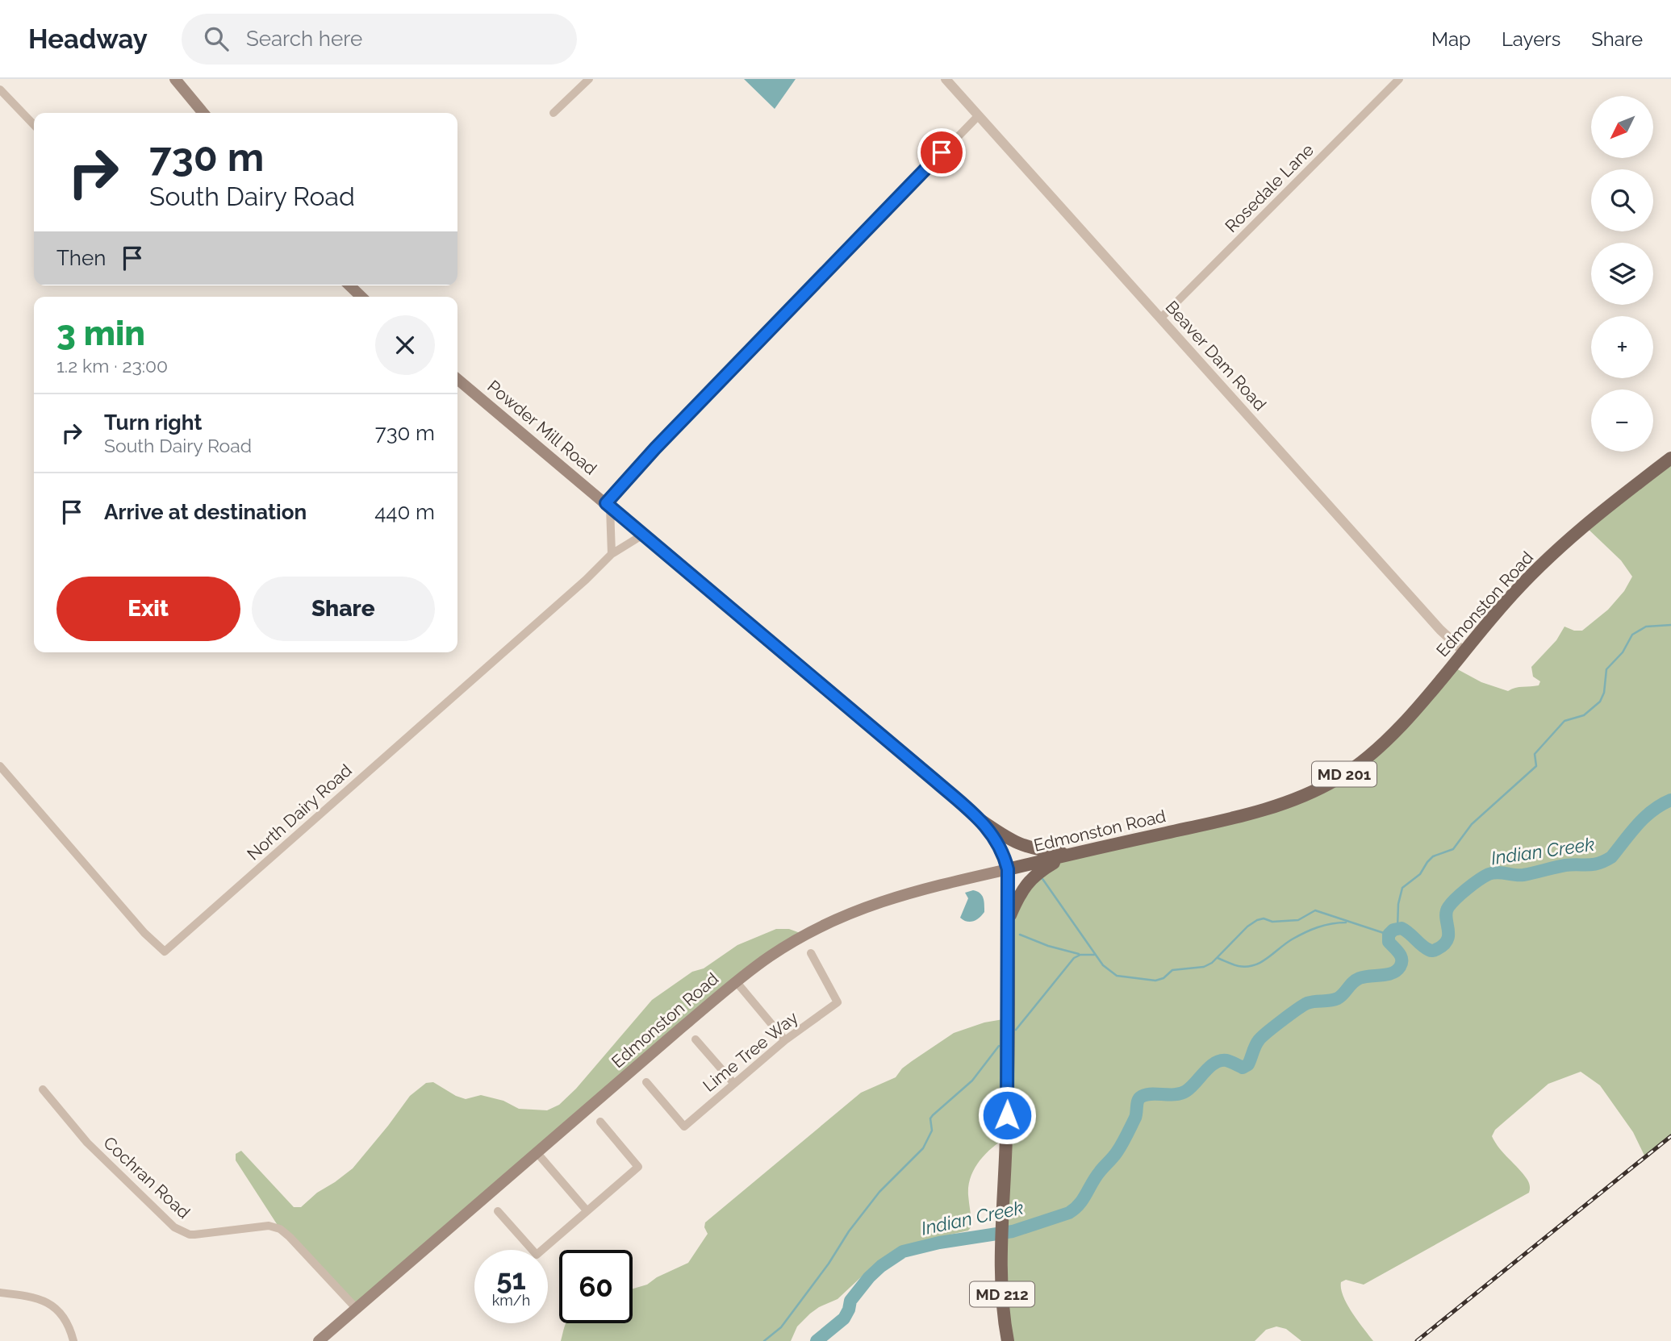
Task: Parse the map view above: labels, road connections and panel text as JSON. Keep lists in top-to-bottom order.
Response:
{
  "streets": {
    "main road": [
      "Powder Mill Road",
      "Edmonston Road",
      "MD 201",
      "MD 212"
    ],
    "street": [
      "Rosedale Lane",
      "Beaver Dam Road",
      "North Dairy Road",
      "Lime Tree Way",
      "Cochran Road"
    ]
  },
  "crossings": [
    ["Rosedale Lane", "Beaver Dam Road"],
    ["Beaver Dam Road", "Edmonston Road"],
    ["Powder Mill Road", "Edmonston Road"],
    ["Powder Mill Road", "North Dairy Road"],
    ["Edmonston Road", "Cochran Road"]
  ],
  "water": ["Indian Creek"],
  "north": "bottom left",
  "page": {
    "header": "Headway",
    "search": "Search here",
    "nav": ["Map", "Layers", "Share"],
    "map_buttons": ["+", "−"],
    "turn": ["730 m", "South Dairy Road"],
    "then": "Then",
    "heading": ["3 min", "1.2 km · 23:00"],
    "list": [
      {
        "name": "Turn right",
        "note": "South Dairy Road",
        "value": "730 m"
      },
      {
        "name": "Arrive at destination",
        "value": "440 m"
      }
    ],
    "buttons": ["Exit", "Share"],
    "speed": "51 km/h",
    "limit": "60"
  }
}
